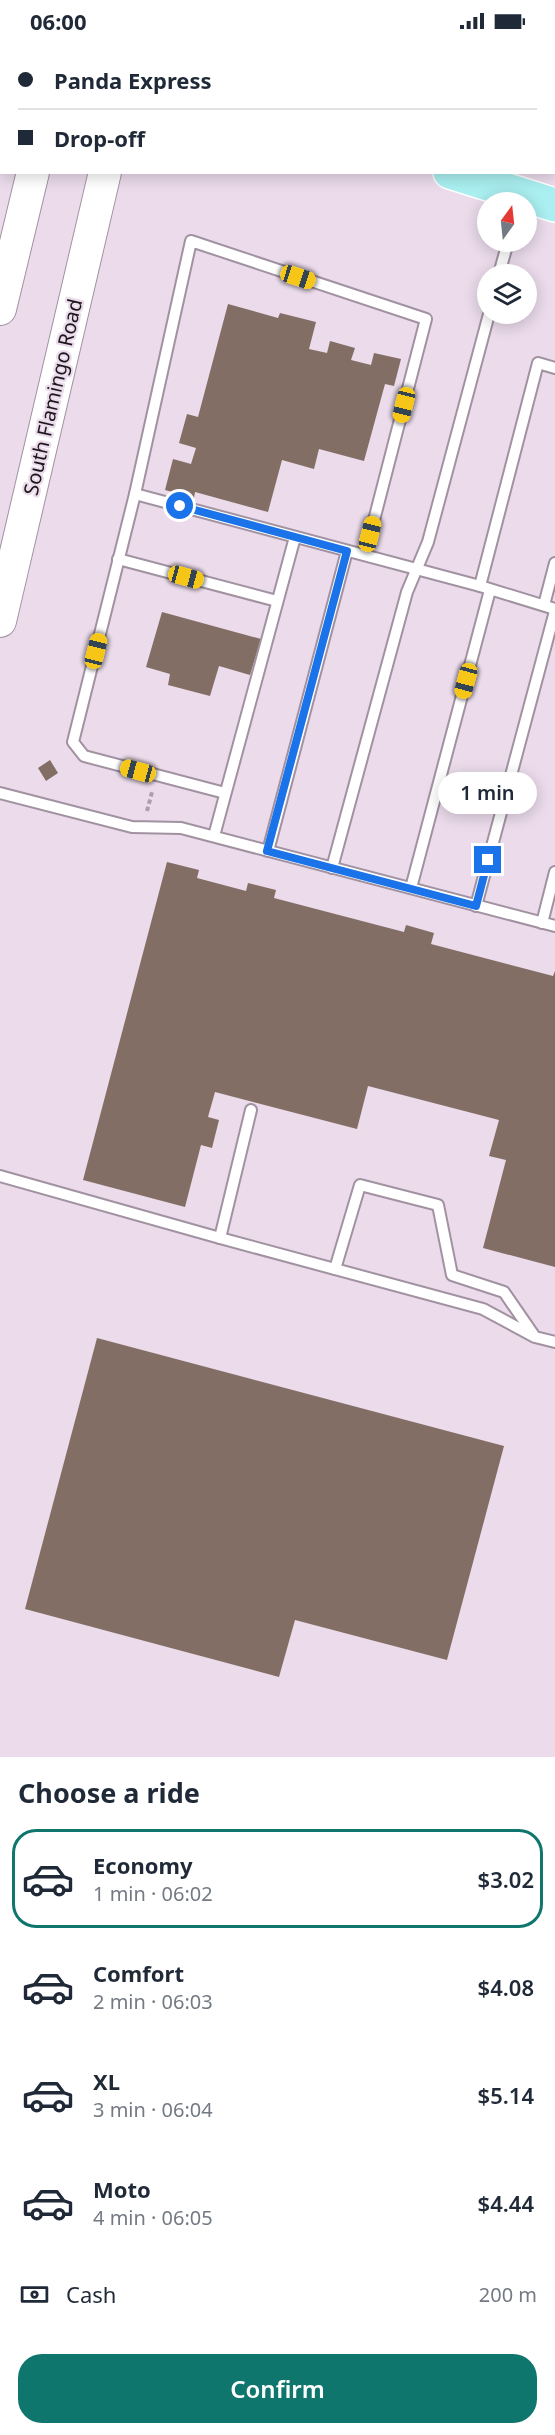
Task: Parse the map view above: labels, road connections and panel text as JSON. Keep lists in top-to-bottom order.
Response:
{
  "streets": {
    "main road": ["South Flamingo Road"]
  },
  "north": "top",
  "page": {
    "status": "06:00",
    "banner": ["Panda Express", "Drop-off"],
    "bubble": "1 min",
    "heading": "Choose a ride",
    "list": [
      {
        "name": "Economy",
        "note": "1 min · 06:02",
        "value": "$3.02"
      },
      {
        "name": "Comfort",
        "note": "2 min · 06:03",
        "value": "$4.08"
      },
      {
        "name": "XL",
        "note": "3 min · 06:04",
        "value": "$5.14"
      },
      {
        "name": "Moto",
        "note": "4 min · 06:05",
        "value": "$4.44"
      }
    ],
    "pay": ["Cash", "200 m"],
    "buttons": "Confirm"
  }
}
